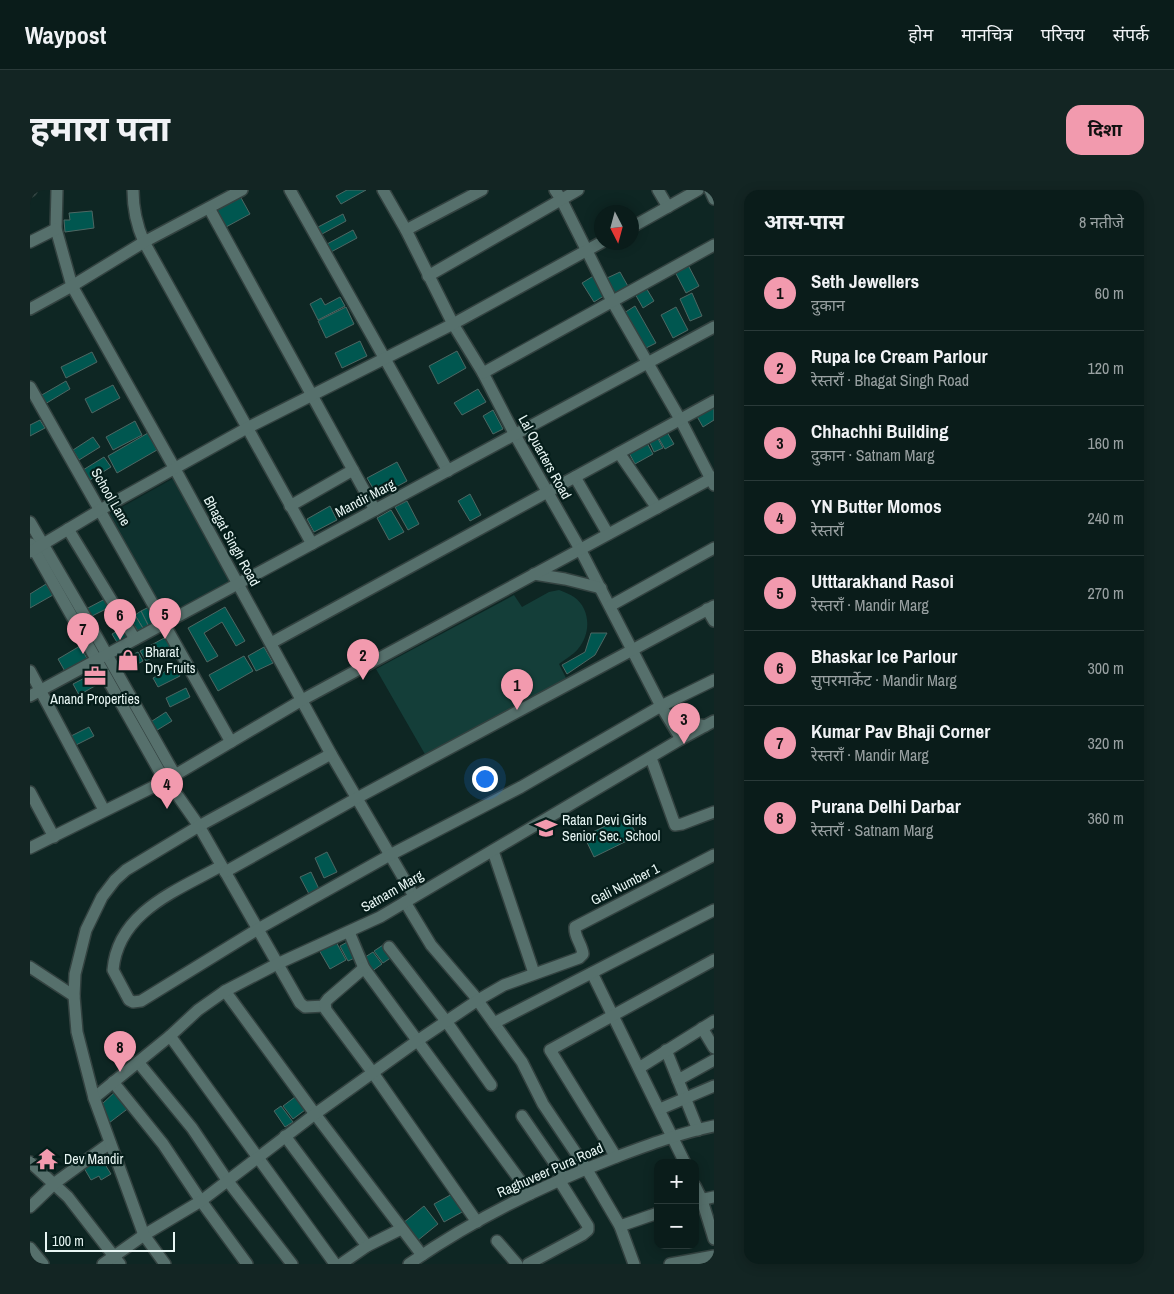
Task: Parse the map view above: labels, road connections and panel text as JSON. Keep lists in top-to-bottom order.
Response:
{
  "streets": {
    "street": [
      "Lal Quarters Road",
      "School Lane",
      "Mandir Marg",
      "Bhagat Singh Road",
      "Gali Number 1",
      "Satnam Marg",
      "Raghuveer Pura Road"
    ]
  },
  "crossings": [
    ["Lal Quarters Road", "Mandir Marg"],
    ["Lal Quarters Road", "Satnam Marg"],
    ["School Lane", "Mandir Marg"],
    ["Mandir Marg", "Bhagat Singh Road"],
    ["Bhagat Singh Road", "Satnam Marg"],
    ["Bhagat Singh Road", "Raghuveer Pura Road"]
  ],
  "places": {
    "shop": ["Bharat Dry Fruits"],
    "office": ["Anand Properties"],
    "school or university": ["Ratan Devi Girls Senior Sec. School"],
    "temple": ["Dev Mandir"]
  },
  "scale_bar": "100 m",
  "north": "bottom",
  "page": {
    "header": "Waypost",
    "nav": [
      "होम",
      "मानचित्र",
      "परिचय",
      "संपर्क"
    ],
    "title": "हमारा पता",
    "buttons": "दिशा",
    "heading": ["आस-पास", "8 नतीजे"],
    "list": [
      {
        "mark": "1",
        "name": "Seth Jewellers",
        "note": "दुकान",
        "value": "60 m"
      },
      {
        "mark": "2",
        "name": "Rupa Ice Cream Parlour",
        "note": "रेस्तराँ · Bhagat Singh Road",
        "value": "120 m"
      },
      {
        "mark": "3",
        "name": "Chhachhi Building",
        "note": "दुकान · Satnam Marg",
        "value": "160 m"
      },
      {
        "mark": "4",
        "name": "YN Butter Momos",
        "note": "रेस्तराँ",
        "value": "240 m"
      },
      {
        "mark": "5",
        "name": "Utttarakhand Rasoi",
        "note": "रेस्तराँ · Mandir Marg",
        "value": "270 m"
      },
      {
        "mark": "6",
        "name": "Bhaskar Ice Parlour",
        "note": "सुपरमार्केट · Mandir Marg",
        "value": "300 m"
      },
      {
        "mark": "7",
        "name": "Kumar Pav Bhaji Corner",
        "note": "रेस्तराँ · Mandir Marg",
        "value": "320 m"
      },
      {
        "mark": "8",
        "name": "Purana Delhi Darbar",
        "note": "रेस्तराँ · Satnam Marg",
        "value": "360 m"
      }
    ],
    "pins": [
      "5",
      "6",
      "7",
      "2",
      "1",
      "3",
      "4",
      "8"
    ],
    "map_buttons": ["+", "−"],
    "scale": "100 m"
  }
}
